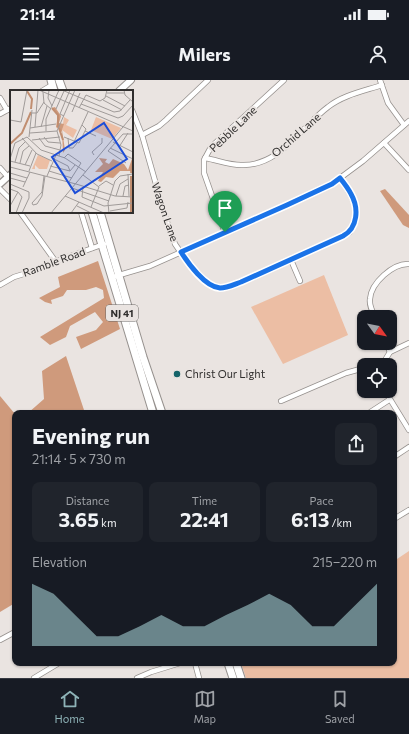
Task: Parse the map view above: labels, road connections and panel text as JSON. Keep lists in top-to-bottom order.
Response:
{
  "streets": {
    "main road": ["NJ 41"],
    "street": [
      "Pebble Lane",
      "Orchid Lane",
      "Wagon Lane",
      "Ramble Road"
    ]
  },
  "crossings": [
    ["Pebble Lane", "Orchid Lane"],
    ["Ramble Road", "NJ 41"]
  ],
  "places": ["Christ Our Light"],
  "north": "bottom right",
  "page": {
    "status": "21:14",
    "header": "Milers",
    "heading": ["Evening run", "21:14 · 5 × 730 m"],
    "stats": [
      ["Distance", "3.65 km"],
      ["Time", "22:41"],
      ["Pace", "6:13 /km"]
    ],
    "chart": ["Elevation", "215–220 m"],
    "tabs": ["Home", "Map", "Saved"]
  }
}
